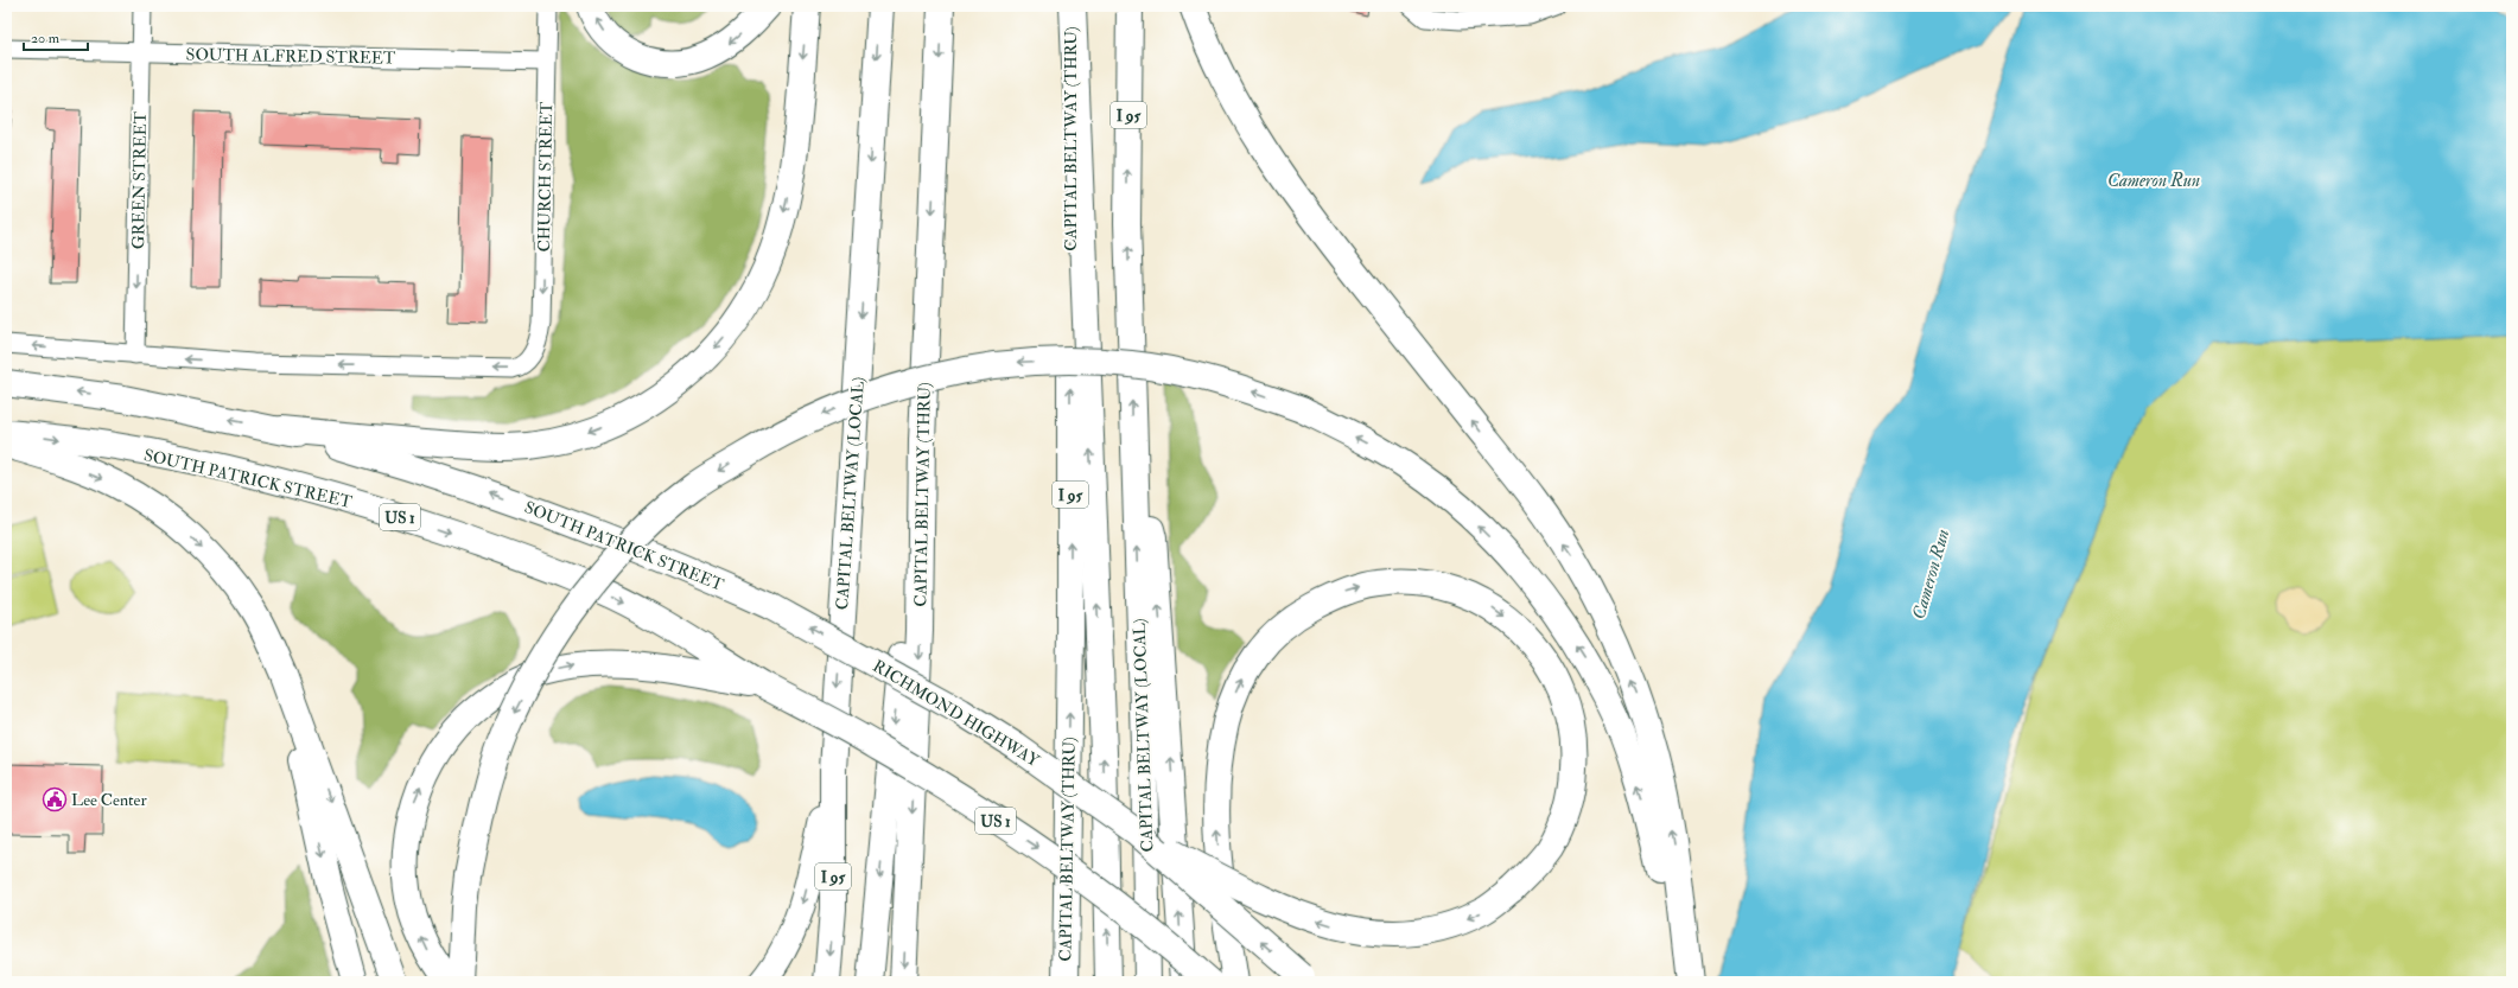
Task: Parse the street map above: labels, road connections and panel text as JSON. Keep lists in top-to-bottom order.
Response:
{
  "streets": {
    "highway": [
      "I 95",
      "CAPITAL BELTWAY (THRU)",
      "SOUTH PATRICK STREET",
      "CAPITAL BELTWAY (LOCAL)",
      "US 1",
      "RICHMOND HIGHWAY"
    ],
    "street": ["SOUTH ALFRED STREET", "CHURCH STREET", "GREEN STREET"]
  },
  "crossings": [
    ["SOUTH ALFRED STREET", "CHURCH STREET"],
    ["SOUTH ALFRED STREET", "GREEN STREET"],
    ["CHURCH STREET", "GREEN STREET"],
    ["SOUTH PATRICK STREET", "US 1"],
    ["SOUTH PATRICK STREET", "RICHMOND HIGHWAY"]
  ],
  "one_way": ["GREEN STREET"],
  "water": ["Cameron Run"],
  "places": {
    "public building": ["Lee Center"]
  },
  "scale_bar": "20 m"
}
